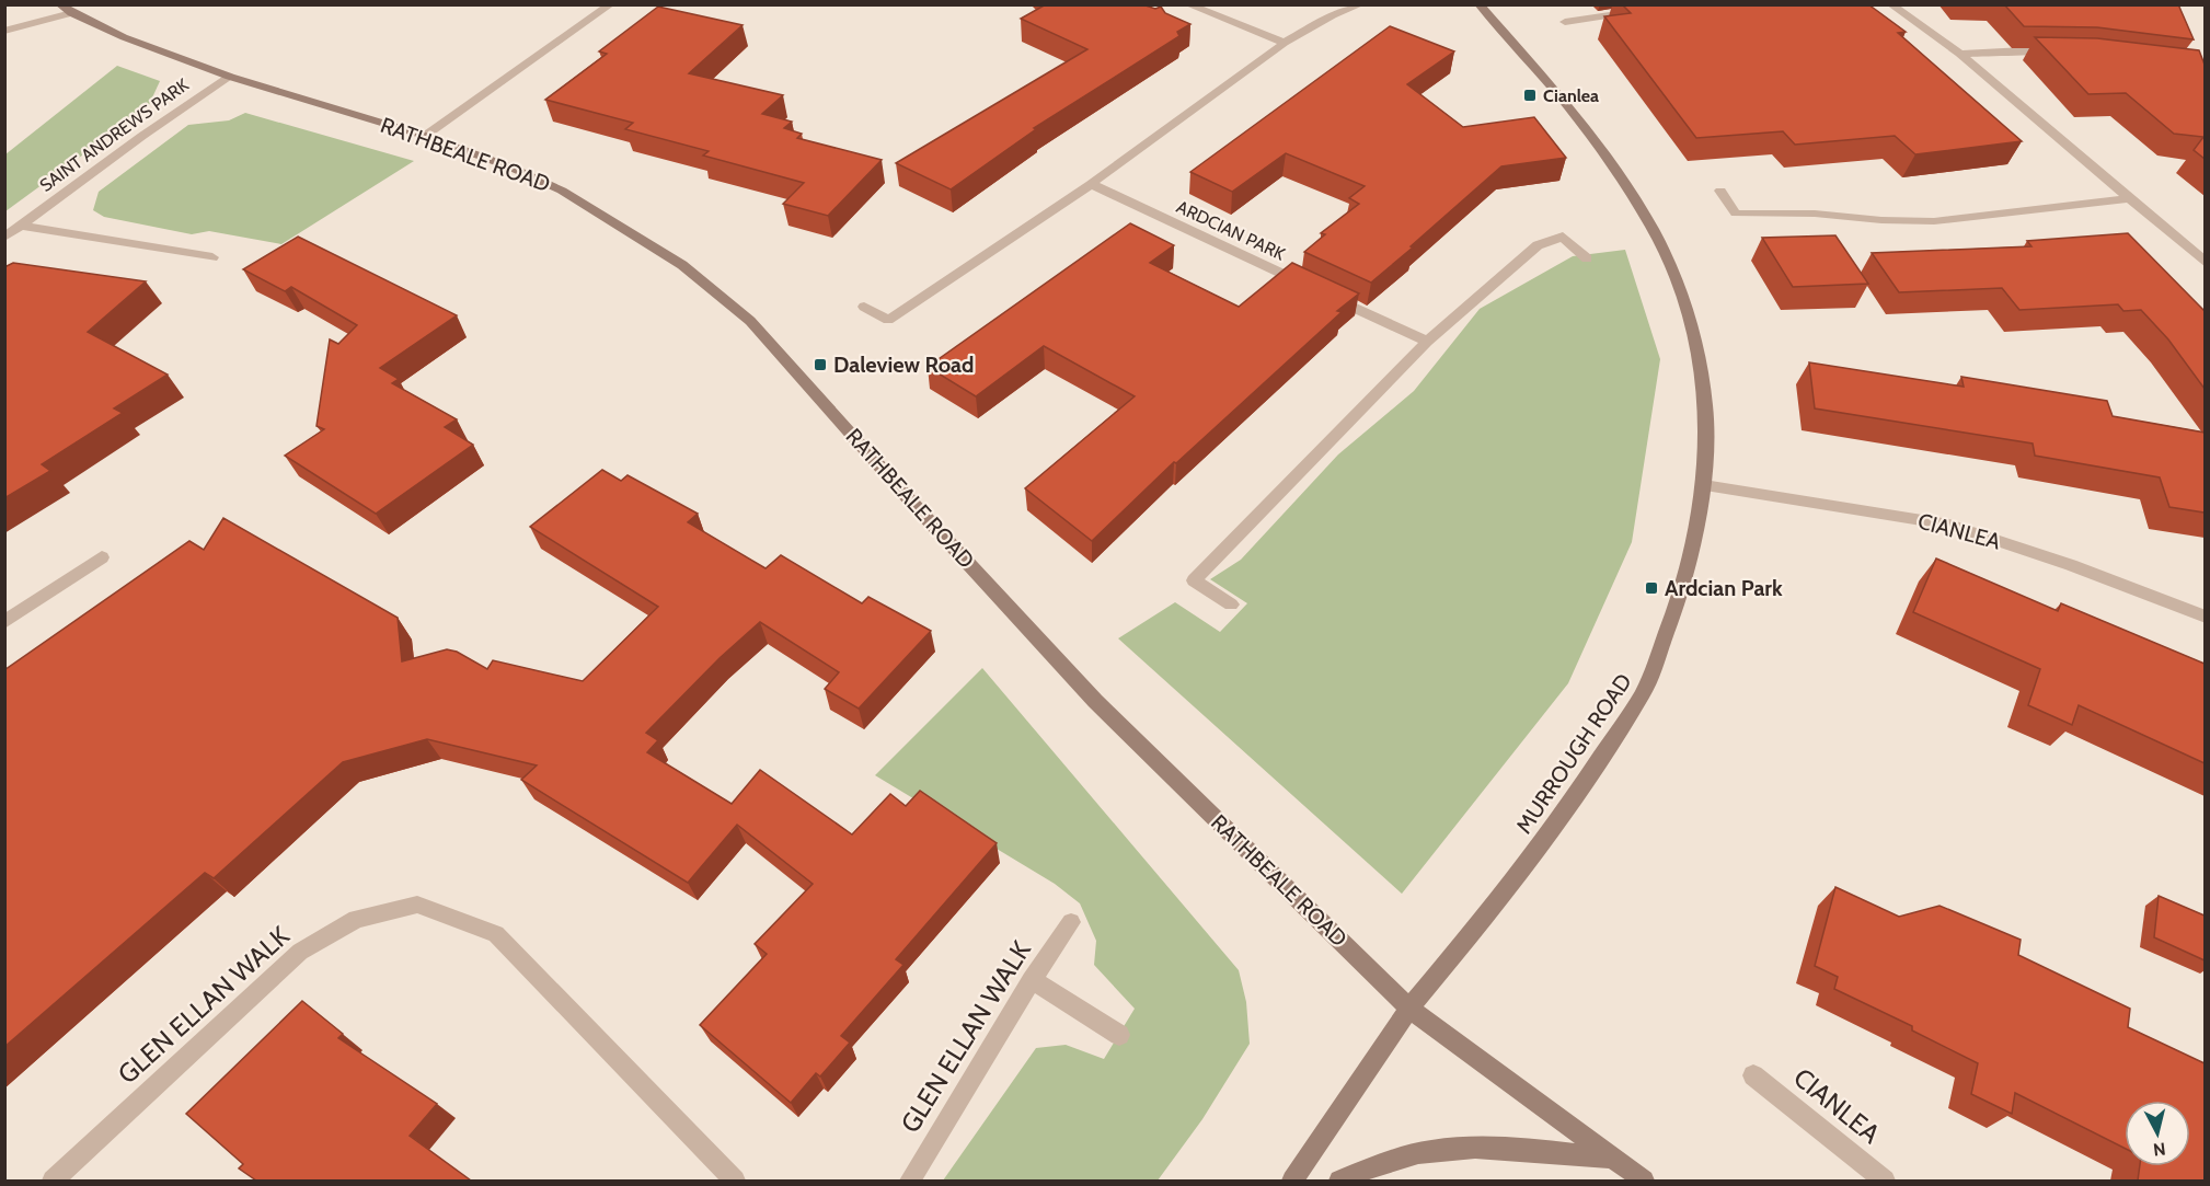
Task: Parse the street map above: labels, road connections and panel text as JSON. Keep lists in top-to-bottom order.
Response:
{
  "streets": {
    "main road": ["RATHBEALE ROAD", "MURROUGH ROAD"],
    "street": [
      "SAINT ANDREWS PARK",
      "ARDCIAN PARK",
      "CIANLEA",
      "GLEN ELLAN WALK"
    ]
  },
  "crossings": [
    ["SAINT ANDREWS PARK", "RATHBEALE ROAD"],
    ["RATHBEALE ROAD", "MURROUGH ROAD"],
    ["CIANLEA", "MURROUGH ROAD"]
  ],
  "places": {
    "transit": ["Cianlea", "Daleview Road", "Ardcian Park"]
  },
  "north": "bottom"
}
